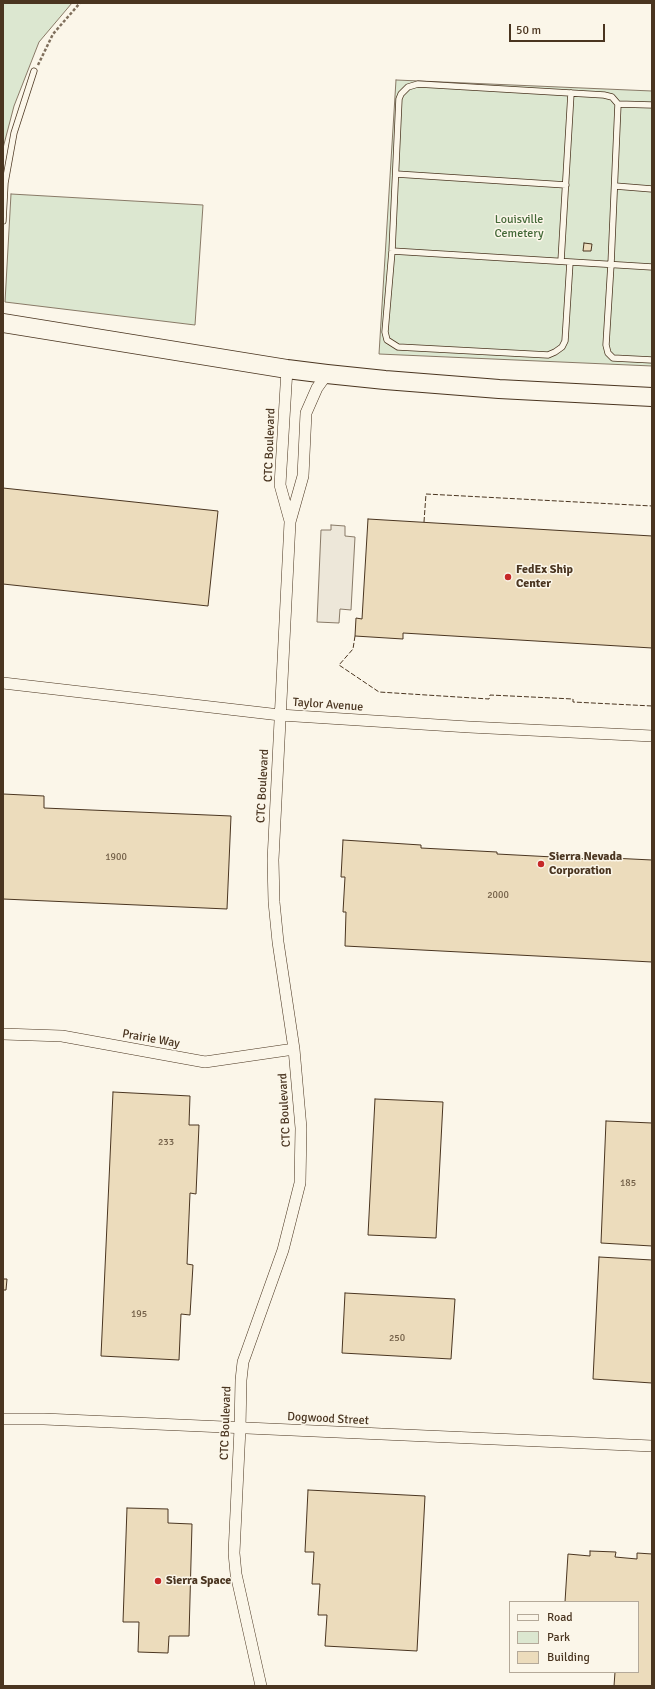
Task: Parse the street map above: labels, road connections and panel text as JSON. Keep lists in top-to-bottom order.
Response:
{
  "streets": {
    "street": [
      "CTC Boulevard",
      "Taylor Avenue",
      "Prairie Way",
      "Dogwood Street"
    ]
  },
  "crossings": [
    ["CTC Boulevard", "Taylor Avenue"],
    ["CTC Boulevard", "Prairie Way"],
    ["CTC Boulevard", "Dogwood Street"]
  ],
  "parks": ["Louisville Cemetery"],
  "places": ["FedEx Ship Center", "Sierra Nevada Corporation", "Sierra Space"],
  "house_numbers": [
    "1900",
    "2000",
    "233",
    "185",
    "195",
    "250"
  ],
  "legend": ["Road", "Park", "Building"],
  "scale_bar": "50 m"
}
